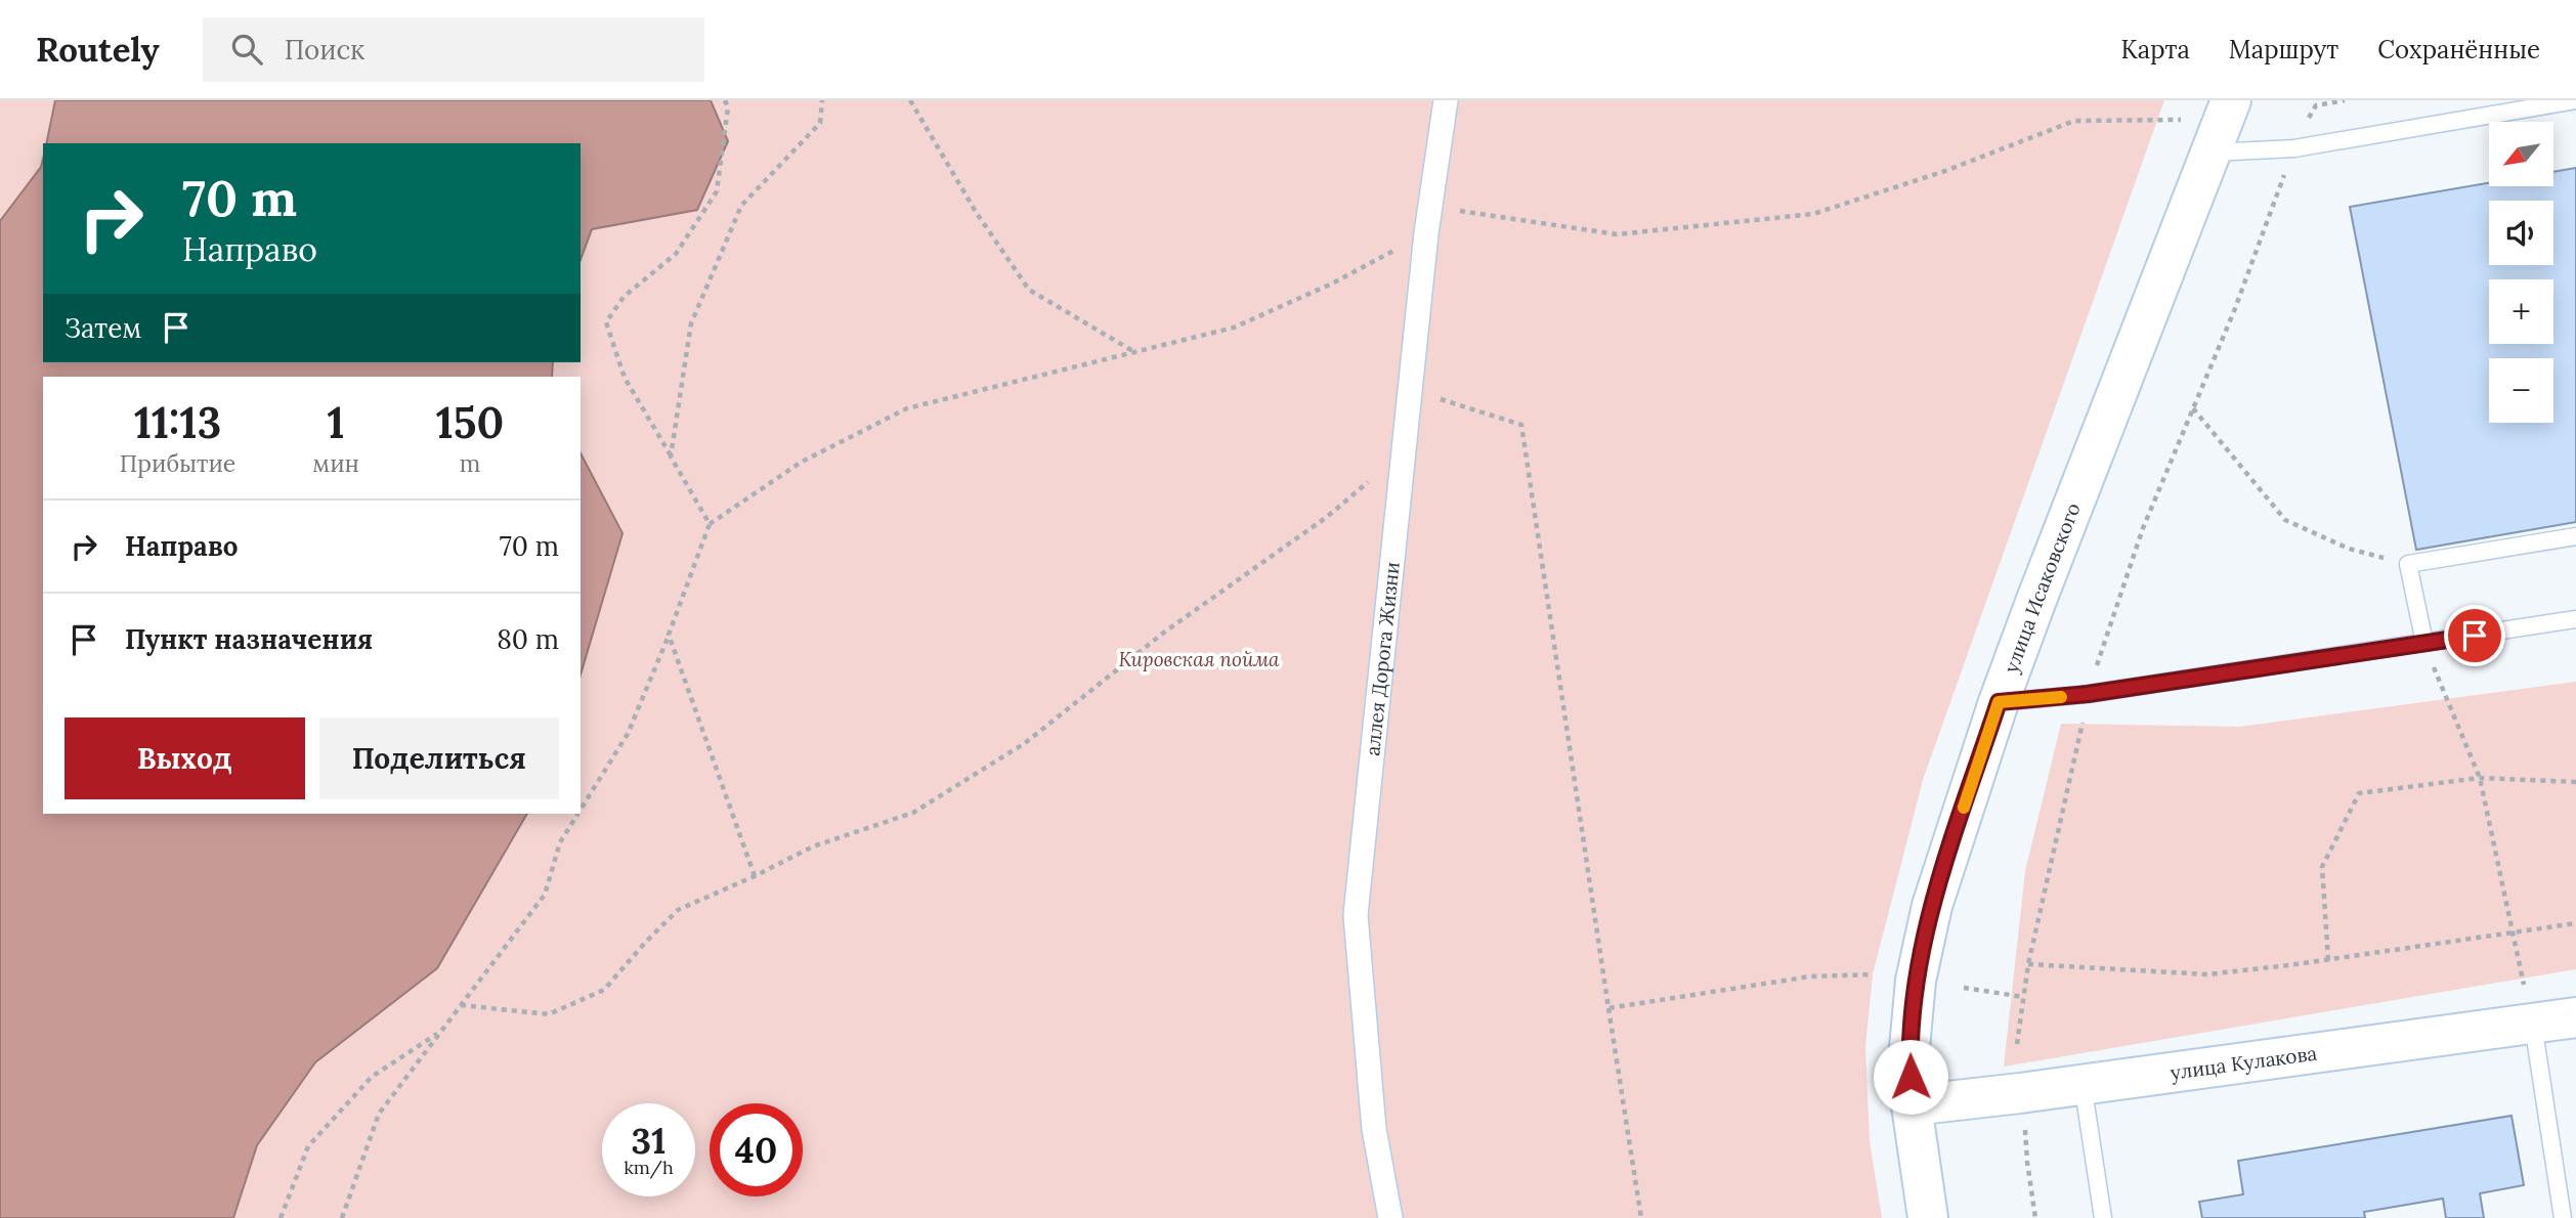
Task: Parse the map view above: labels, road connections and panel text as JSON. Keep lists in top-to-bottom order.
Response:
{
  "streets": {
    "street": ["улица Исаковского", "аллея Дорога Жизни", "улица Кулакова"]
  },
  "crossings": [
    ["улица Исаковского", "улица Кулакова"]
  ],
  "parks": ["Кировская пойма"],
  "north": "bottom left",
  "page": {
    "header": "Routely",
    "search": "Поиск",
    "nav": ["Карта", "Маршрут", "Сохранённые"],
    "map_buttons": ["+", "−"],
    "turn": ["70 m", "Направо"],
    "then": "Затем",
    "eta": [
      "11:13",
      "Прибытие",
      "1",
      "мин",
      "150",
      "m"
    ],
    "list": [
      {
        "name": "Направо",
        "value": "70 m"
      },
      {
        "name": "Пункт назначения",
        "value": "80 m"
      }
    ],
    "buttons": ["Выход", "Поделиться"],
    "speed": "31 km/h",
    "limit": "40"
  }
}
